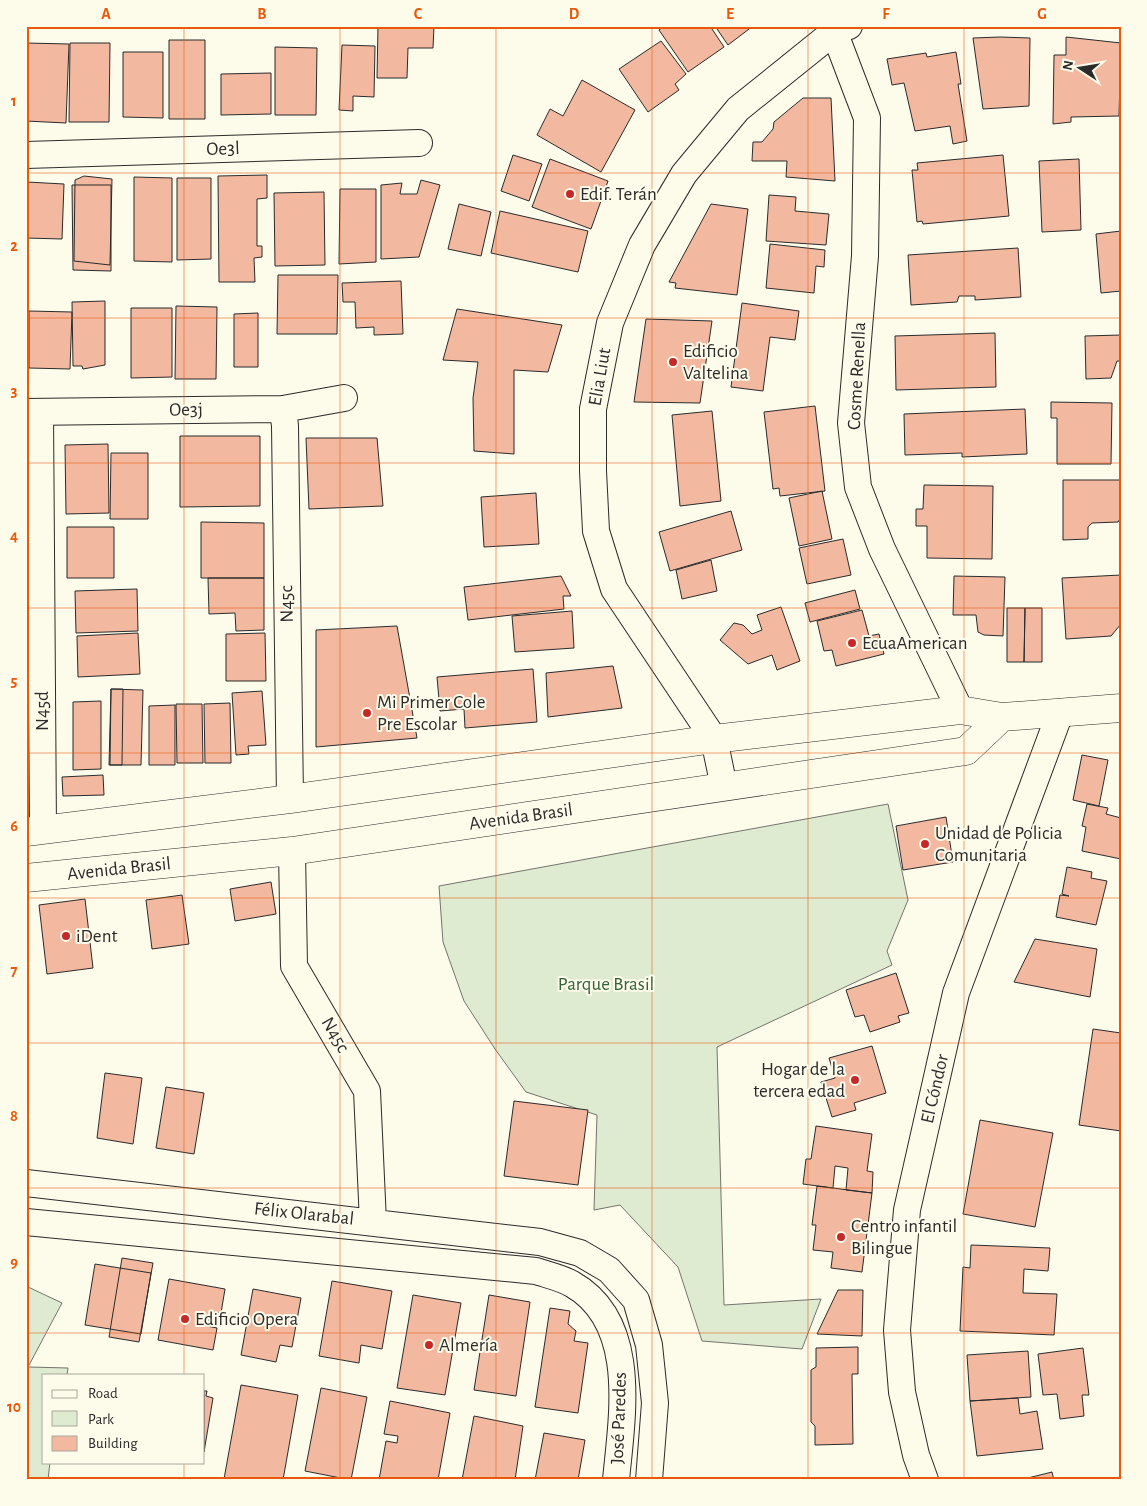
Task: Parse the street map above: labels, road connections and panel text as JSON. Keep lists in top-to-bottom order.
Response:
{
  "streets": {
    "street": [
      "Oe3l",
      "Cosme Renella",
      "Elia Liut",
      "Oe3j",
      "N45c",
      "N45d",
      "Avenida Brasil",
      "El Cóndor",
      "Félix Olarabal",
      "José Paredes"
    ]
  },
  "crossings": [
    ["Cosme Renella", "Elia Liut"],
    ["Elia Liut", "Avenida Brasil"],
    ["Oe3j", "N45c"],
    ["Oe3j", "N45d"],
    ["N45c", "Avenida Brasil"],
    ["N45c", "Félix Olarabal"],
    ["Félix Olarabal", "José Paredes"]
  ],
  "parks": ["Parque Brasil"],
  "places": [
    "Edif. Terán",
    "Edificio Valtelina",
    "EcuaAmerican",
    "Mi Primer Cole Pre Escolar",
    "Unidad de Policia Comunitaria",
    "iDent",
    "Hogar de la tercera edad",
    "Centro infantil Bilingue",
    "Edificio Opera",
    "Almería"
  ],
  "legend": ["Road", "Park", "Building"],
  "north": "left",
  "grid": {
    "columns": [
      "A",
      "B",
      "C",
      "D",
      "E",
      "F",
      "G"
    ],
    "rows": [
      "1",
      "2",
      "3",
      "4",
      "5",
      "6",
      "7",
      "8",
      "9",
      "10"
    ]
  }
}
